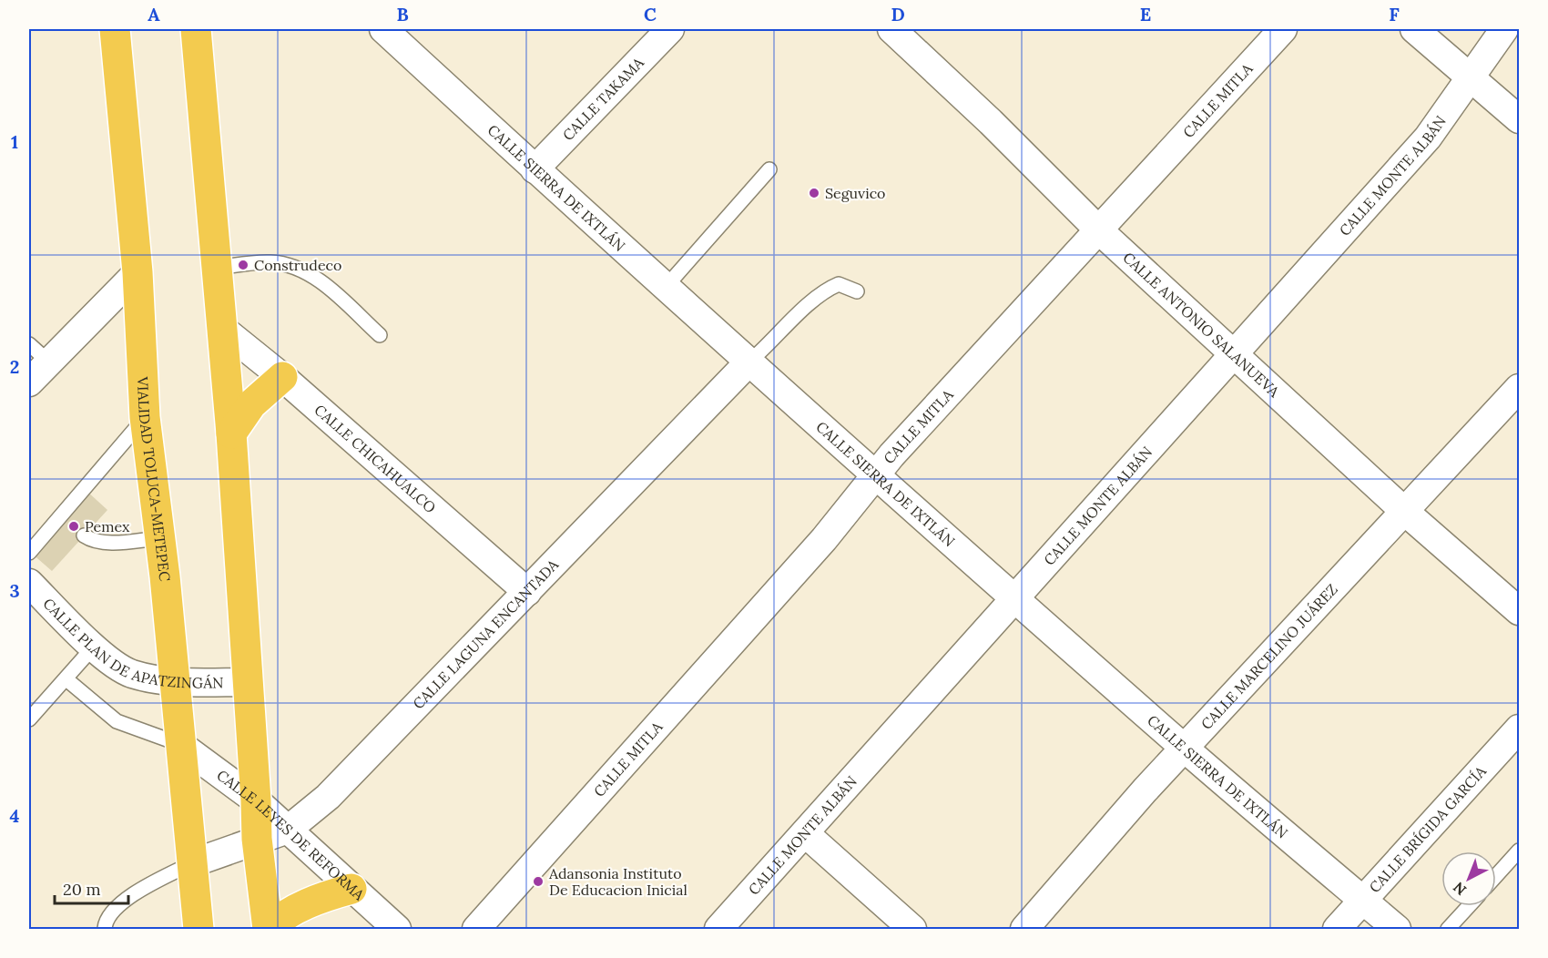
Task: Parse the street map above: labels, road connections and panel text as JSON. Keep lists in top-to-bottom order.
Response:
{
  "streets": {
    "highway": ["VIALIDAD TOLUCA-METEPEC"],
    "street": [
      "CALLE TAKAMA",
      "CALLE MITLA",
      "CALLE MONTE ALBÁN",
      "CALLE SIERRA DE IXTLÁN",
      "CALLE ANTONIO SALANUEVA",
      "CALLE CHICAHUALCO",
      "CALLE LAGUNA ENCANTADA",
      "CALLE PLAN DE APATZINGÁN",
      "CALLE MARCELINO JUÁREZ",
      "CALLE BRÍGIDA GARCÍA",
      "CALLE LEYES DE REFORMA"
    ]
  },
  "crossings": [
    ["CALLE TAKAMA", "CALLE SIERRA DE IXTLÁN"],
    ["CALLE MITLA", "CALLE SIERRA DE IXTLÁN"],
    ["CALLE MITLA", "CALLE ANTONIO SALANUEVA"],
    ["CALLE MONTE ALBÁN", "CALLE SIERRA DE IXTLÁN"],
    ["CALLE MONTE ALBÁN", "CALLE ANTONIO SALANUEVA"],
    ["CALLE SIERRA DE IXTLÁN", "CALLE LAGUNA ENCANTADA"],
    ["CALLE SIERRA DE IXTLÁN", "CALLE MARCELINO JUÁREZ"],
    ["CALLE SIERRA DE IXTLÁN", "CALLE BRÍGIDA GARCÍA"],
    ["CALLE ANTONIO SALANUEVA", "CALLE MARCELINO JUÁREZ"],
    ["CALLE CHICAHUALCO", "CALLE LAGUNA ENCANTADA"],
    ["VIALIDAD TOLUCA-METEPEC", "CALLE LAGUNA ENCANTADA"],
    ["VIALIDAD TOLUCA-METEPEC", "CALLE PLAN DE APATZINGÁN"],
    ["VIALIDAD TOLUCA-METEPEC", "CALLE LEYES DE REFORMA"],
    ["CALLE LAGUNA ENCANTADA", "CALLE LEYES DE REFORMA"]
  ],
  "places": [
    "Seguvico",
    "Construdeco",
    "Pemex",
    "Adansonia Instituto De Educacion Inicial"
  ],
  "scale_bar": "20 m",
  "north": "bottom left",
  "grid": {
    "columns": [
      "A",
      "B",
      "C",
      "D",
      "E",
      "F"
    ],
    "rows": [
      "1",
      "2",
      "3",
      "4"
    ]
  }
}
